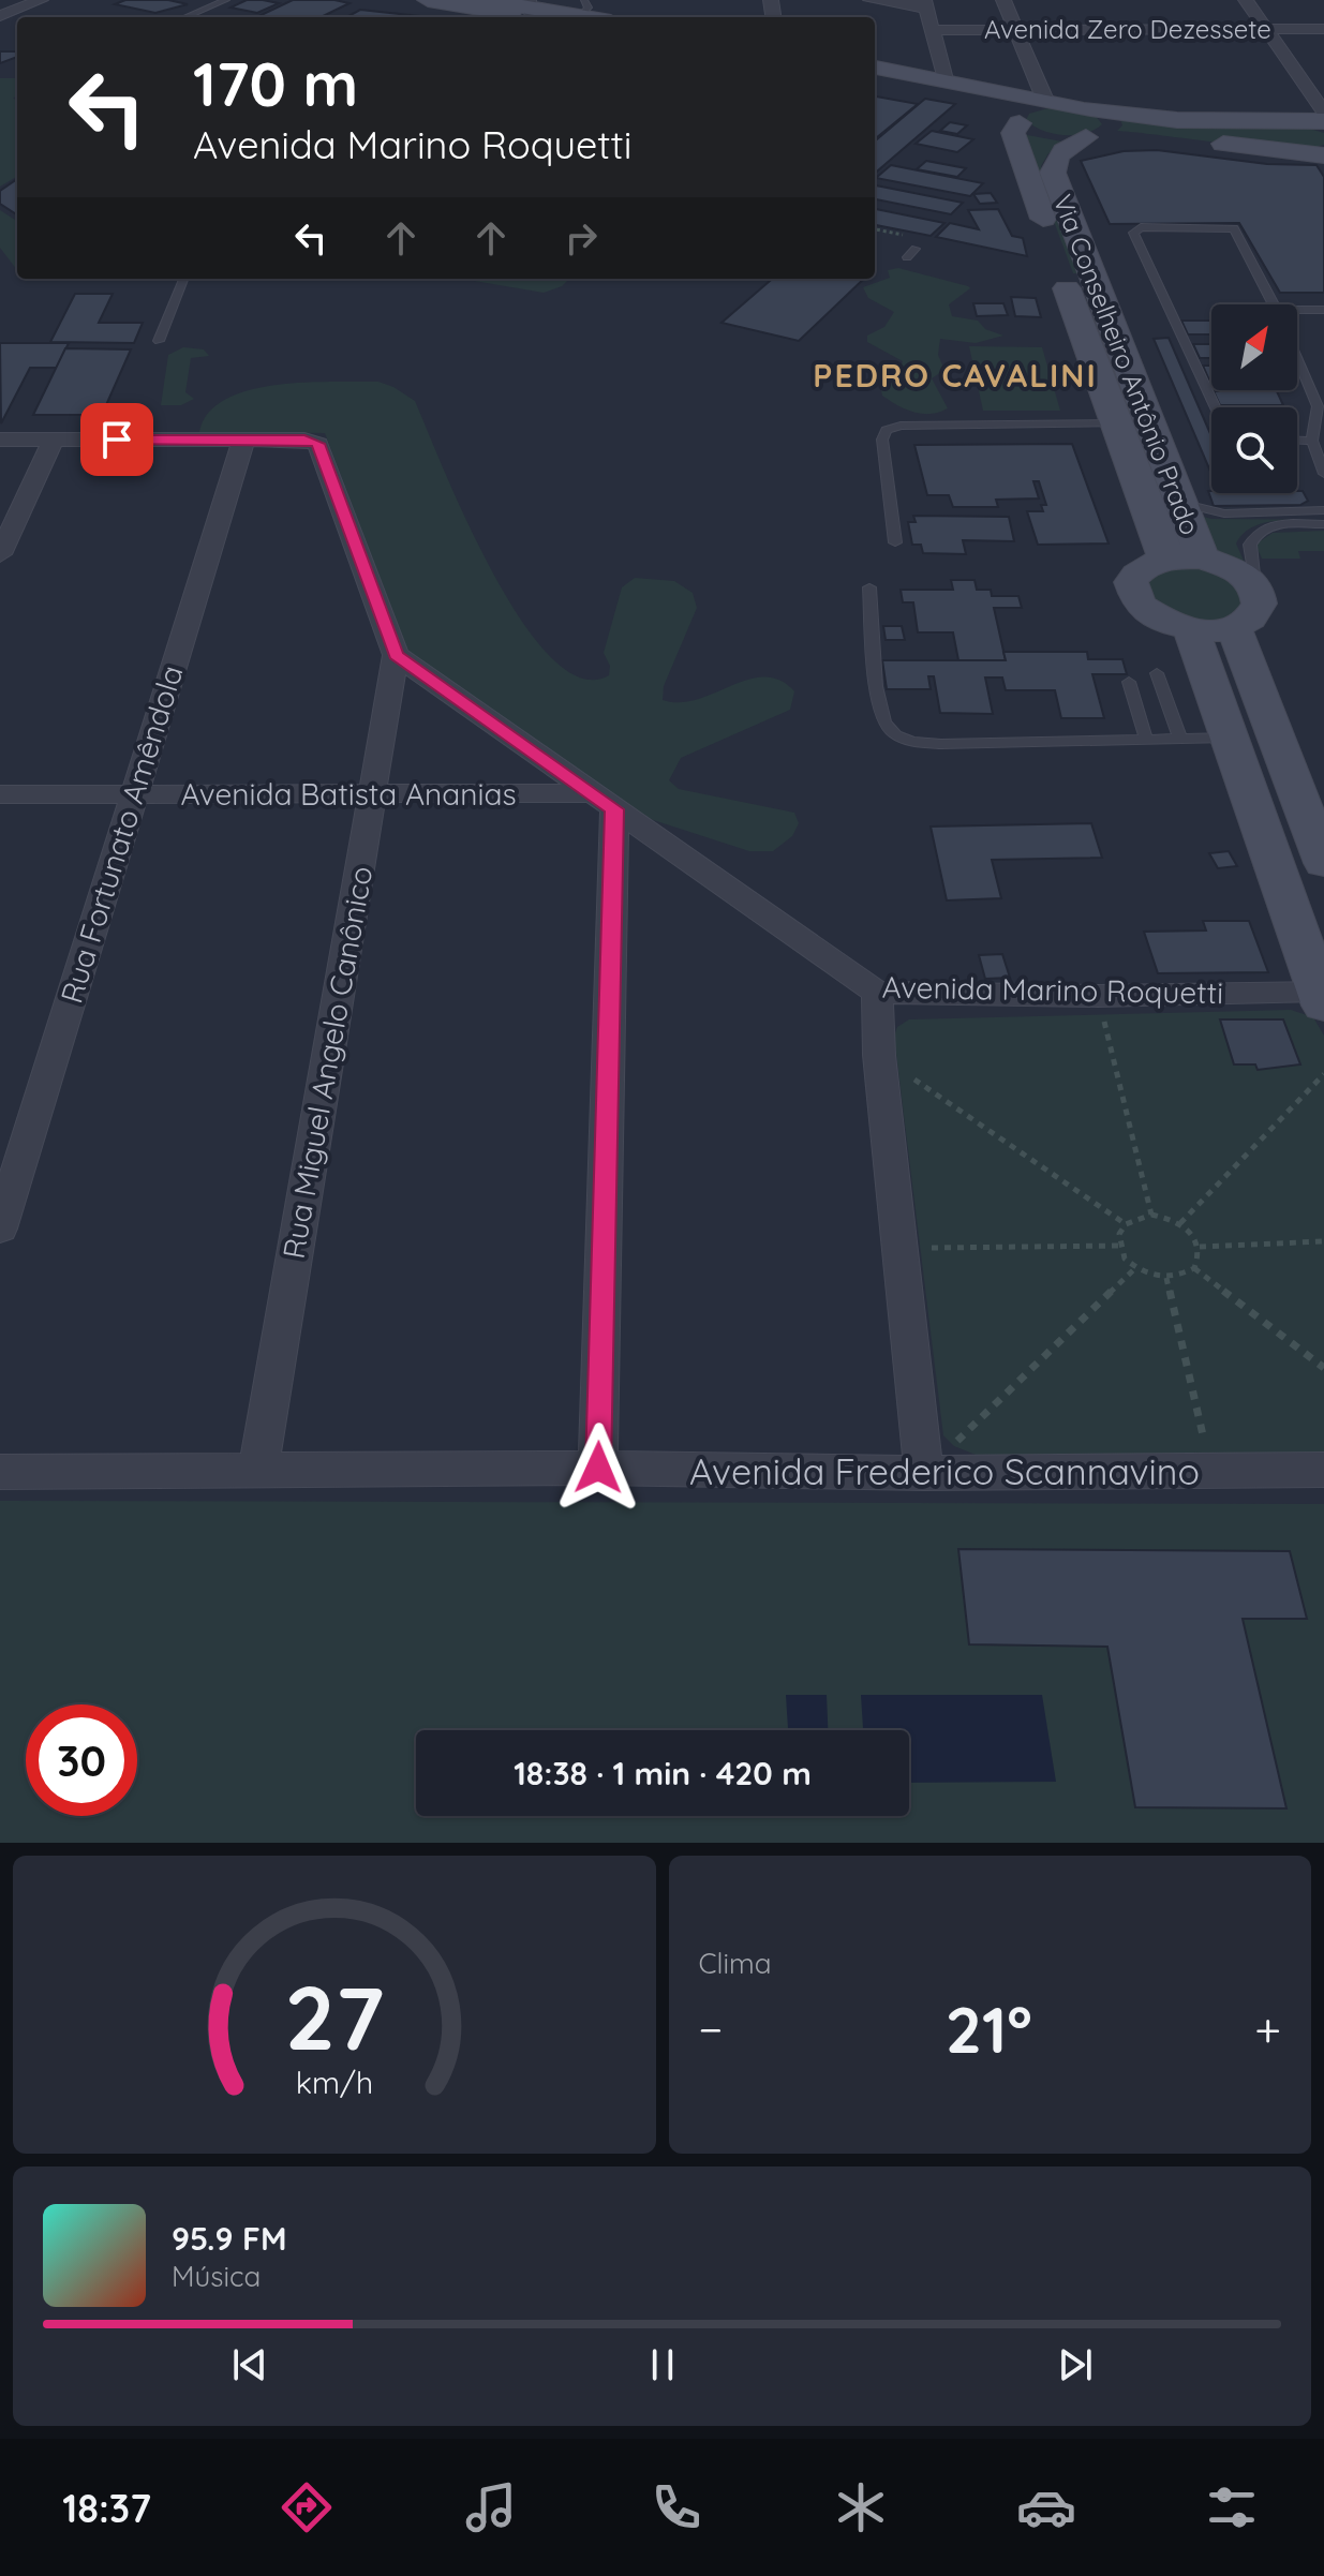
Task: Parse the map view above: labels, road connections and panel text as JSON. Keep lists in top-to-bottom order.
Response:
{
  "streets": {
    "main road": ["Via Conselheiro Antônio Prado"],
    "street": [
      "Avenida Zero Dezessete",
      "Avenida Batista Ananias",
      "Rua Fortunato Amêndola",
      "Avenida Marino Roquetti",
      "Rua Miguel Angelo Canônico",
      "Avenida Frederico Scannavino"
    ]
  },
  "crossings": [
    ["Avenida Batista Ananias", "Rua Fortunato Amêndola"],
    ["Avenida Batista Ananias", "Avenida Marino Roquetti"],
    ["Avenida Batista Ananias", "Rua Miguel Angelo Canônico"],
    ["Avenida Marino Roquetti", "Rua Miguel Angelo Canônico"],
    ["Rua Miguel Angelo Canônico", "Avenida Frederico Scannavino"]
  ],
  "districts": ["PEDRO CAVALINI"],
  "north": "top right",
  "page": {
    "turn": ["170 m", "Avenida Marino Roquetti"],
    "limit": "30",
    "trip": "18:38 · 1 min · 420 m",
    "tile": "Clima",
    "heat": ["−", "21°", "+"],
    "song": ["95.9 FM", "Música"],
    "tabs": "18:37",
    "gauge": ["27", "km/h"]
  }
}
